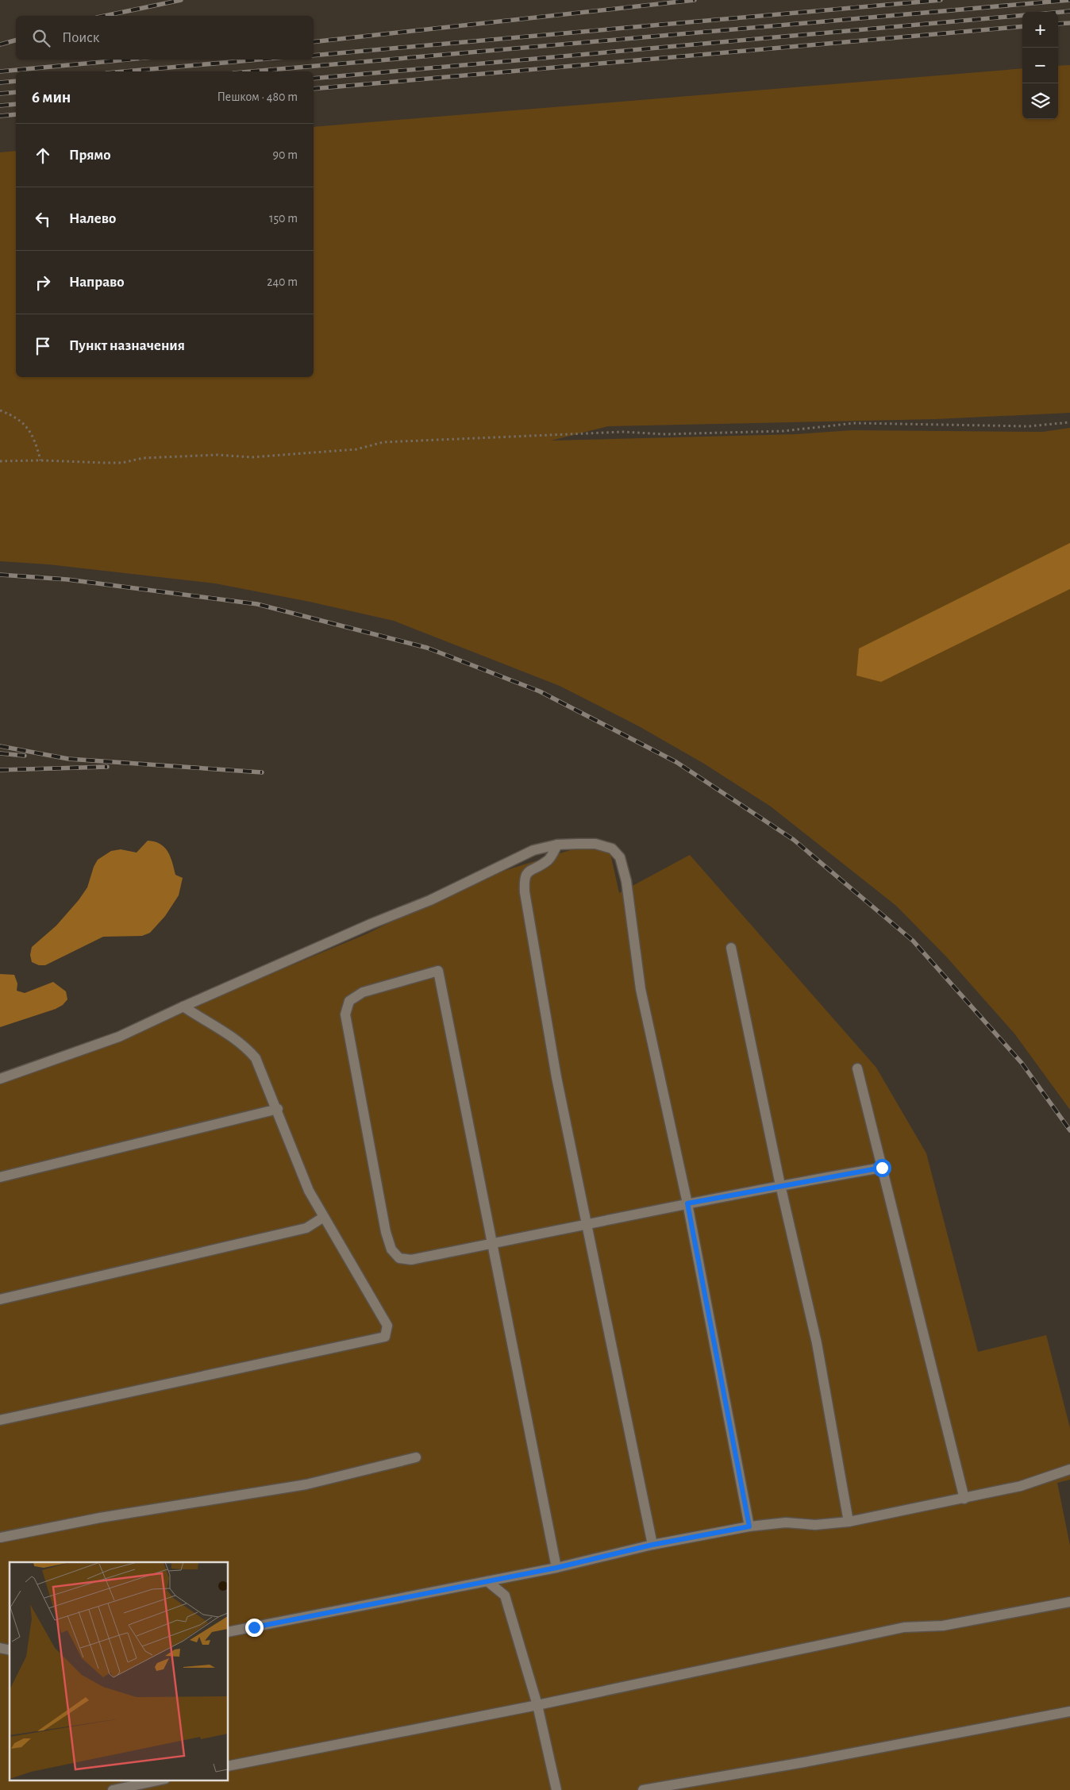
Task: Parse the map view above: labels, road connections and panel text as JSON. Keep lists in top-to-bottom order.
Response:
{
  "page": {
    "map_buttons": ["+", "−"],
    "search": "Поиск",
    "heading": ["6 мин", "Пешком · 480 m"],
    "list": [
      ["Прямо", "90 m"],
      ["Налево", "150 m"],
      ["Направо", "240 m"],
      "Пункт назначения"
    ]
  }
}
